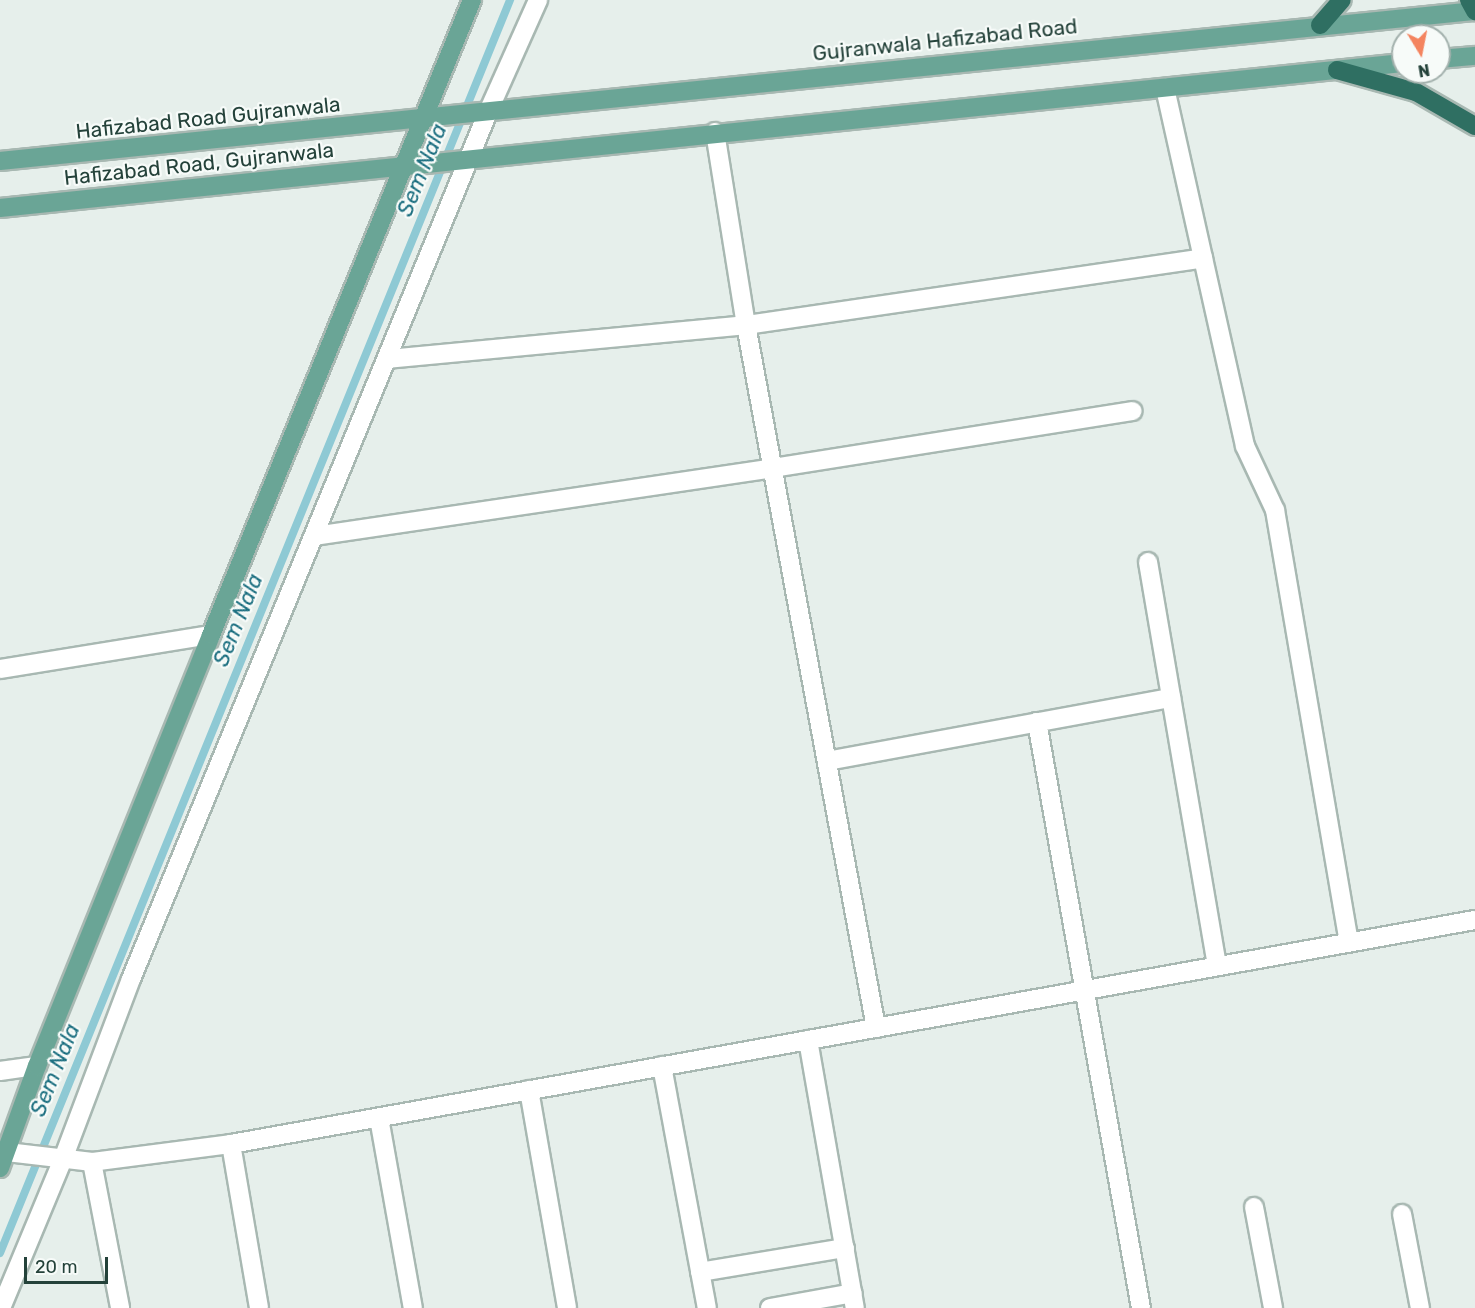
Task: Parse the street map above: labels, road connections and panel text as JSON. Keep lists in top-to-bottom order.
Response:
{
  "streets": {
    "main road": ["Gujranwala Hafizabad Road", "Hafizabad Road Gujranwala", "Hafizabad Road, Gujranwala"]
  },
  "crossings": [
    ["Gujranwala Hafizabad Road", "Hafizabad Road Gujranwala"]
  ],
  "water": ["Sem Nala"],
  "scale_bar": "20 m",
  "north": "bottom"
}
